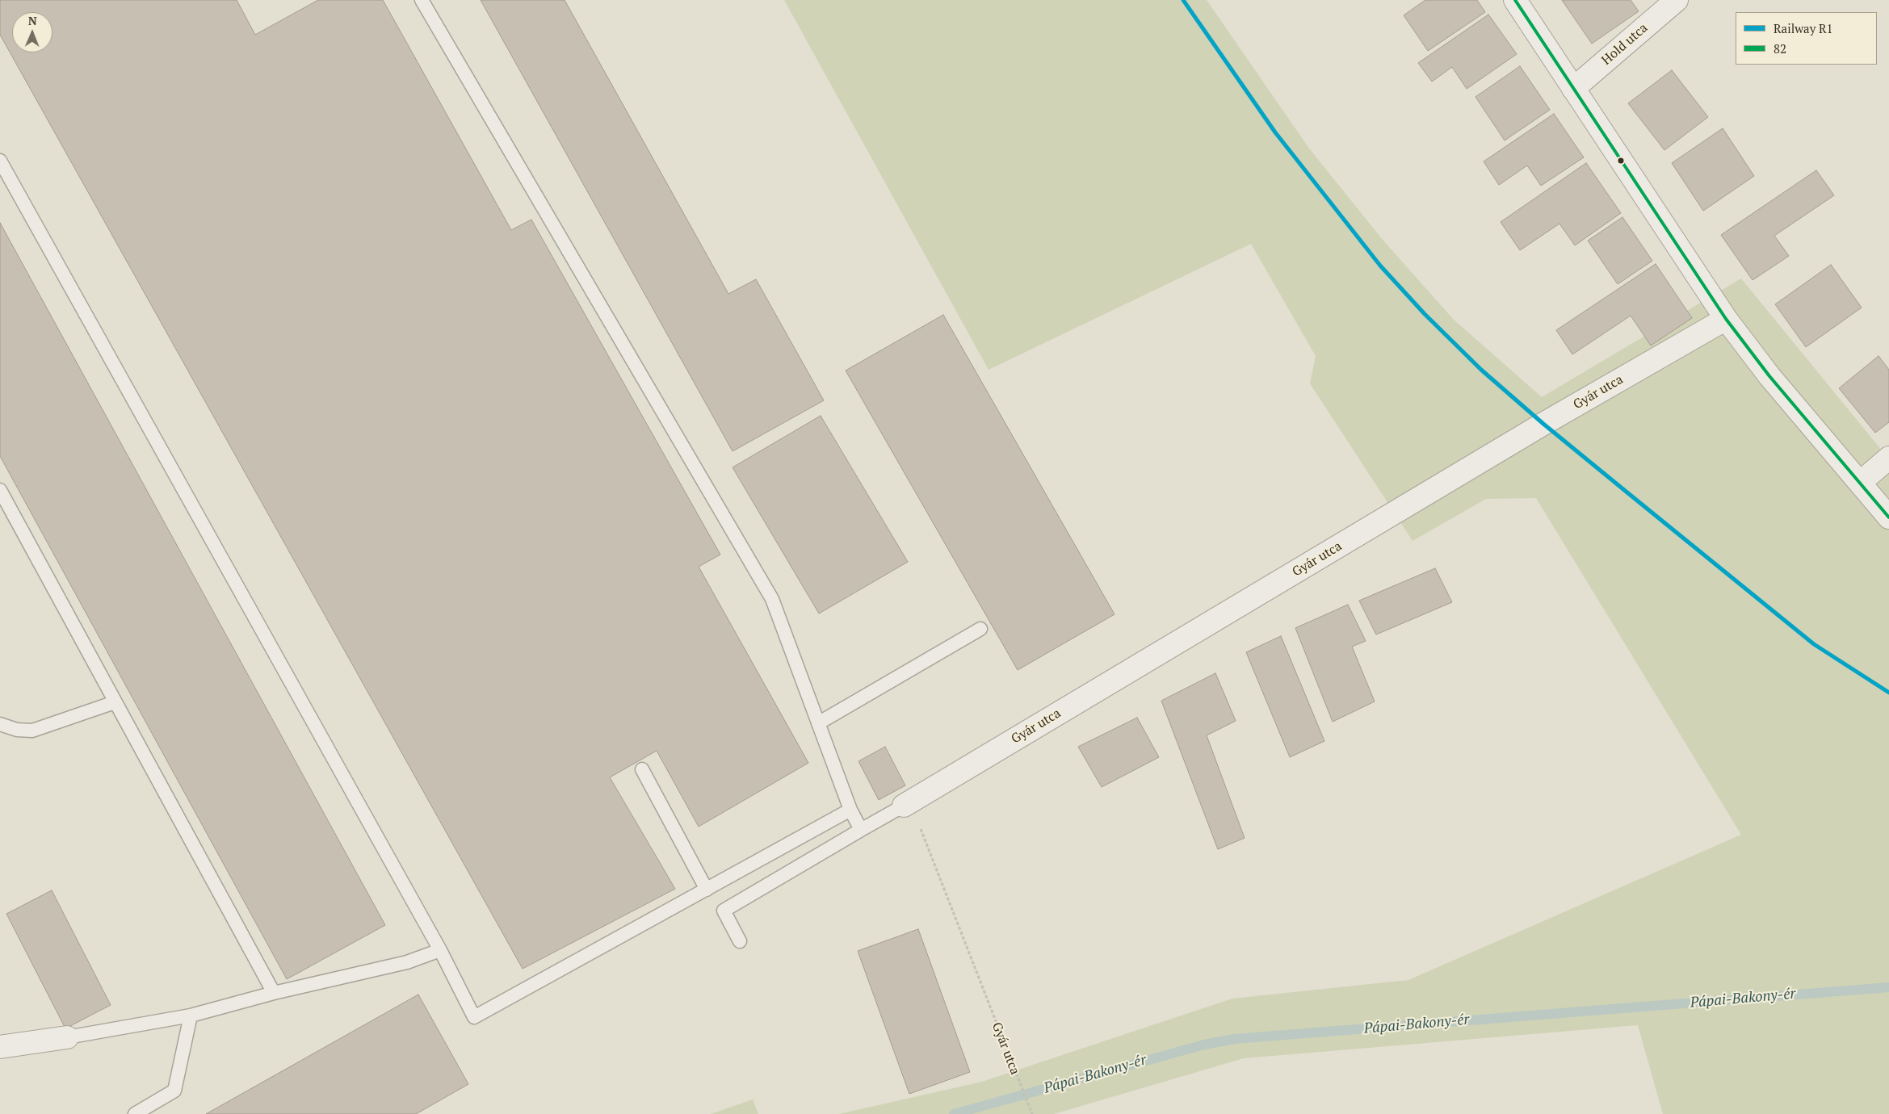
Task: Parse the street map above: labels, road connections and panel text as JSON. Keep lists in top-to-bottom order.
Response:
{
  "streets": {
    "street": ["Hold utca", "Gyár utca"]
  },
  "water": ["Pápai-Bakony-ér"],
  "lines": ["rail line R1", "transit line 82"],
  "legend": ["Railway R1", "82"],
  "north": "top"
}
